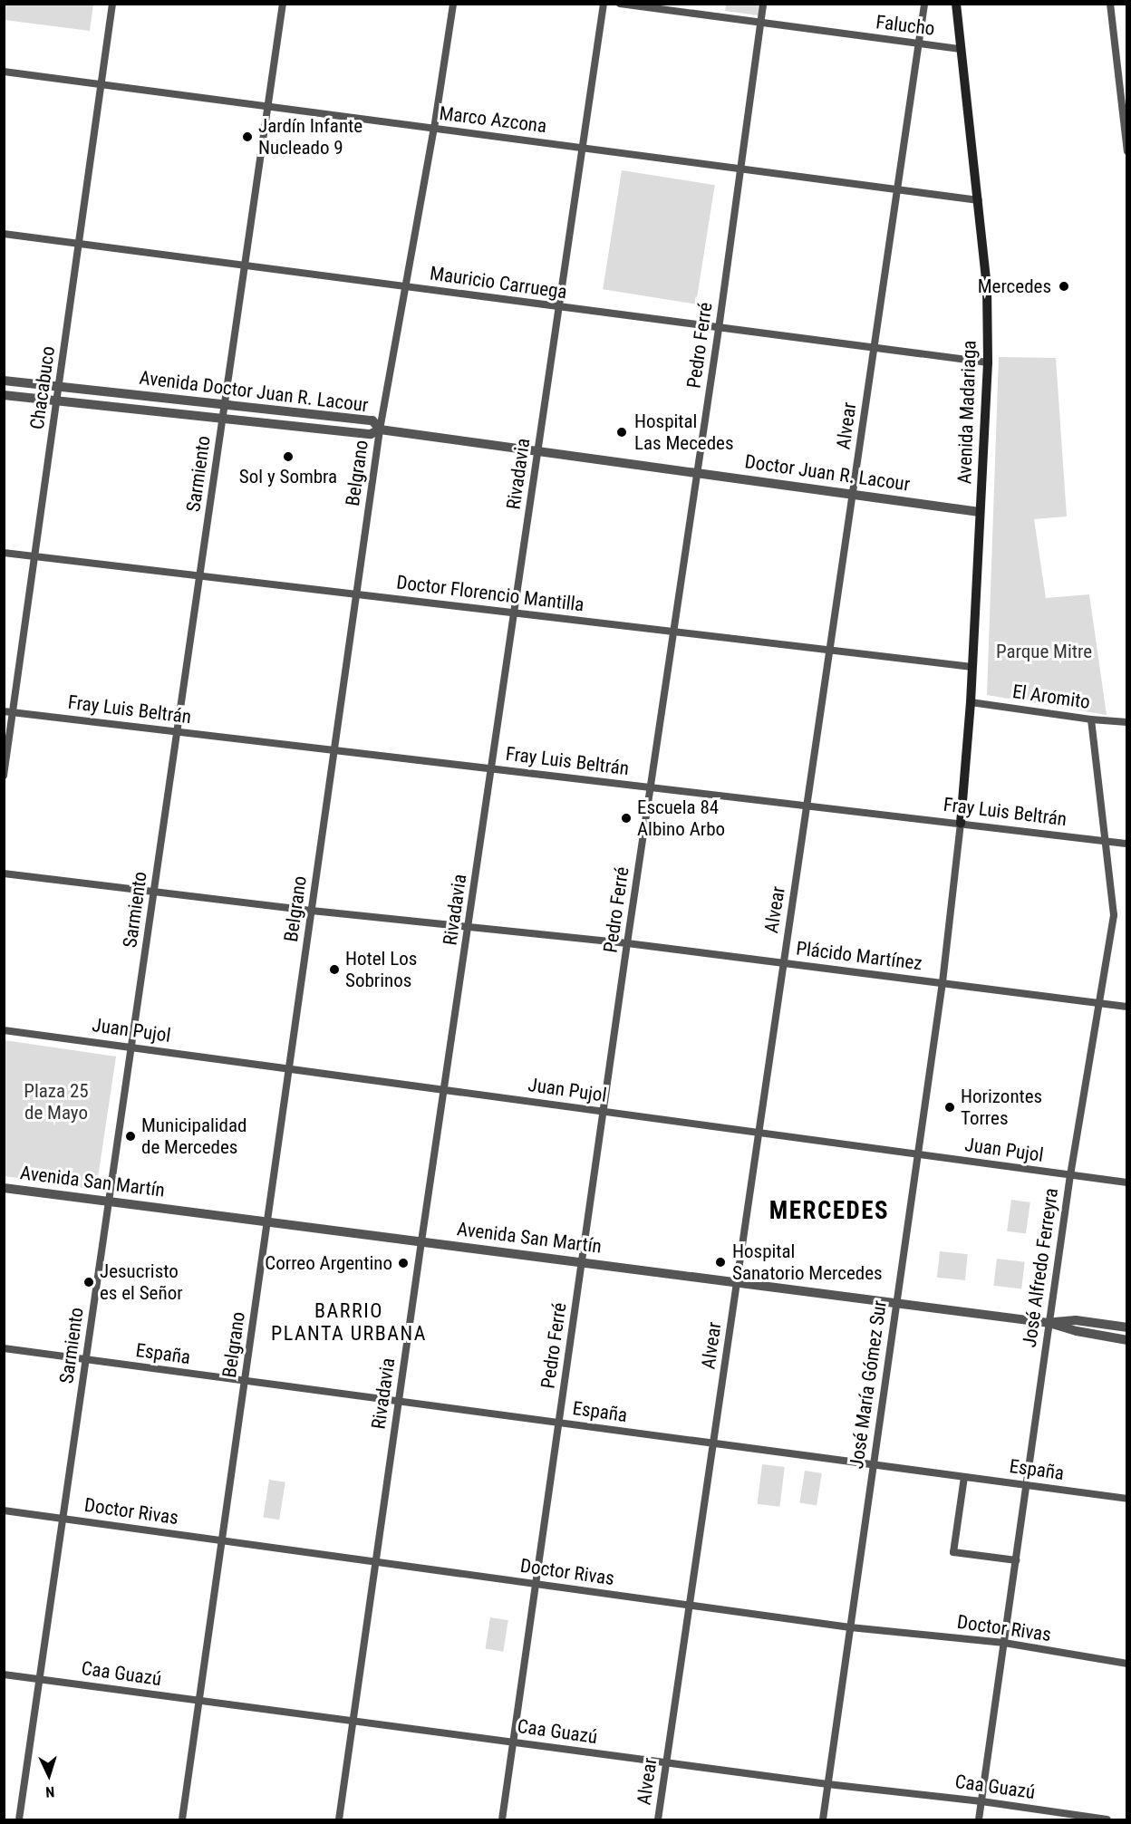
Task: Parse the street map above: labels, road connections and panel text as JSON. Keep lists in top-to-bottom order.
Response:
{
  "streets": {
    "main road": ["Avenida Madariaga"],
    "street": [
      "Falucho",
      "Marco Azcona",
      "Mauricio Carruega",
      "Pedro Ferré",
      "Chacabuco",
      "Avenida Doctor Juan R. Lacour",
      "Alvear",
      "Belgrano",
      "Doctor Juan R. Lacour",
      "Sarmiento",
      "Rivadavia",
      "Doctor Florencio Mantilla",
      "El Aromito",
      "Fray Luis Beltrán",
      "Plácido Martínez",
      "Juan Pujol",
      "Avenida San Martín",
      "José Alfredo Ferreyra",
      "España",
      "José María Gómez Sur",
      "Doctor Rivas",
      "Caa Guazú"
    ]
  },
  "crossings": [
    ["Falucho", "Pedro Ferré"],
    ["Falucho", "Avenida Madariaga"],
    ["Falucho", "Alvear"],
    ["Marco Azcona", "Pedro Ferré"],
    ["Marco Azcona", "Chacabuco"],
    ["Marco Azcona", "Avenida Madariaga"],
    ["Marco Azcona", "Alvear"],
    ["Marco Azcona", "Belgrano"],
    ["Marco Azcona", "Sarmiento"],
    ["Marco Azcona", "Rivadavia"],
    ["Mauricio Carruega", "Pedro Ferré"],
    ["Mauricio Carruega", "Chacabuco"],
    ["Mauricio Carruega", "Avenida Madariaga"],
    ["Mauricio Carruega", "Alvear"],
    ["Mauricio Carruega", "Belgrano"],
    ["Mauricio Carruega", "Sarmiento"],
    ["Mauricio Carruega", "Rivadavia"],
    ["Pedro Ferré", "Doctor Juan R. Lacour"],
    ["Pedro Ferré", "Doctor Florencio Mantilla"],
    ["Pedro Ferré", "Fray Luis Beltrán"],
    ["Pedro Ferré", "Plácido Martínez"],
    ["Pedro Ferré", "Juan Pujol"],
    ["Pedro Ferré", "Avenida San Martín"],
    ["Pedro Ferré", "España"],
    ["Pedro Ferré", "Doctor Rivas"],
    ["Pedro Ferré", "Caa Guazú"],
    ["Chacabuco", "Avenida Doctor Juan R. Lacour"],
    ["Chacabuco", "Doctor Florencio Mantilla"],
    ["Chacabuco", "Fray Luis Beltrán"],
    ["Avenida Doctor Juan R. Lacour", "Belgrano"],
    ["Avenida Doctor Juan R. Lacour", "Doctor Juan R. Lacour"],
    ["Avenida Doctor Juan R. Lacour", "Sarmiento"],
    ["Avenida Madariaga", "Doctor Juan R. Lacour"],
    ["Avenida Madariaga", "Doctor Florencio Mantilla"],
    ["Avenida Madariaga", "El Aromito"],
    ["Avenida Madariaga", "Fray Luis Beltrán"],
    ["Avenida Madariaga", "José María Gómez Sur"],
    ["Alvear", "Doctor Juan R. Lacour"],
    ["Alvear", "Doctor Florencio Mantilla"],
    ["Alvear", "Fray Luis Beltrán"],
    ["Alvear", "Plácido Martínez"],
    ["Alvear", "Juan Pujol"],
    ["Alvear", "Avenida San Martín"],
    ["Alvear", "España"],
    ["Alvear", "Doctor Rivas"],
    ["Alvear", "Caa Guazú"],
    ["Belgrano", "Doctor Juan R. Lacour"],
    ["Belgrano", "Doctor Florencio Mantilla"],
    ["Belgrano", "Fray Luis Beltrán"],
    ["Belgrano", "Plácido Martínez"],
    ["Belgrano", "Juan Pujol"],
    ["Belgrano", "Avenida San Martín"],
    ["Belgrano", "España"],
    ["Belgrano", "Doctor Rivas"],
    ["Belgrano", "Caa Guazú"],
    ["Doctor Juan R. Lacour", "Rivadavia"],
    ["Sarmiento", "Doctor Florencio Mantilla"],
    ["Sarmiento", "Fray Luis Beltrán"],
    ["Sarmiento", "Plácido Martínez"],
    ["Sarmiento", "Juan Pujol"],
    ["Sarmiento", "Avenida San Martín"],
    ["Sarmiento", "España"],
    ["Sarmiento", "Doctor Rivas"],
    ["Sarmiento", "Caa Guazú"],
    ["Rivadavia", "Doctor Florencio Mantilla"],
    ["Rivadavia", "Fray Luis Beltrán"],
    ["Rivadavia", "Plácido Martínez"],
    ["Rivadavia", "Juan Pujol"],
    ["Rivadavia", "Avenida San Martín"],
    ["Rivadavia", "España"],
    ["Rivadavia", "Doctor Rivas"],
    ["Rivadavia", "Caa Guazú"],
    ["El Aromito", "José Alfredo Ferreyra"],
    ["Fray Luis Beltrán", "José Alfredo Ferreyra"],
    ["Fray Luis Beltrán", "José María Gómez Sur"],
    ["Plácido Martínez", "José Alfredo Ferreyra"],
    ["Plácido Martínez", "José María Gómez Sur"],
    ["Juan Pujol", "José Alfredo Ferreyra"],
    ["Juan Pujol", "José María Gómez Sur"],
    ["Avenida San Martín", "José Alfredo Ferreyra"],
    ["Avenida San Martín", "José María Gómez Sur"],
    ["José Alfredo Ferreyra", "España"],
    ["José Alfredo Ferreyra", "Doctor Rivas"],
    ["José Alfredo Ferreyra", "Caa Guazú"],
    ["España", "José María Gómez Sur"],
    ["José María Gómez Sur", "Doctor Rivas"],
    ["José María Gómez Sur", "Caa Guazú"]
  ],
  "districts": ["MERCEDES", "BARRIO PLANTA URBANA"],
  "parks": ["Parque Mitre", "Plaza 25 de Mayo"],
  "places": [
    "Jardín Infante Nucleado 9",
    "Mercedes",
    "Hospital Las Mecedes",
    "Sol y Sombra",
    "Escuela 84 Albino Arbo",
    "Hotel Los Sobrinos",
    "Horizontes Torres",
    "Municipalidad de Mercedes",
    "Hospital Sanatorio Mercedes",
    "Correo Argentino",
    "Jesucristo es el Señor"
  ],
  "north": "bottom"
}
